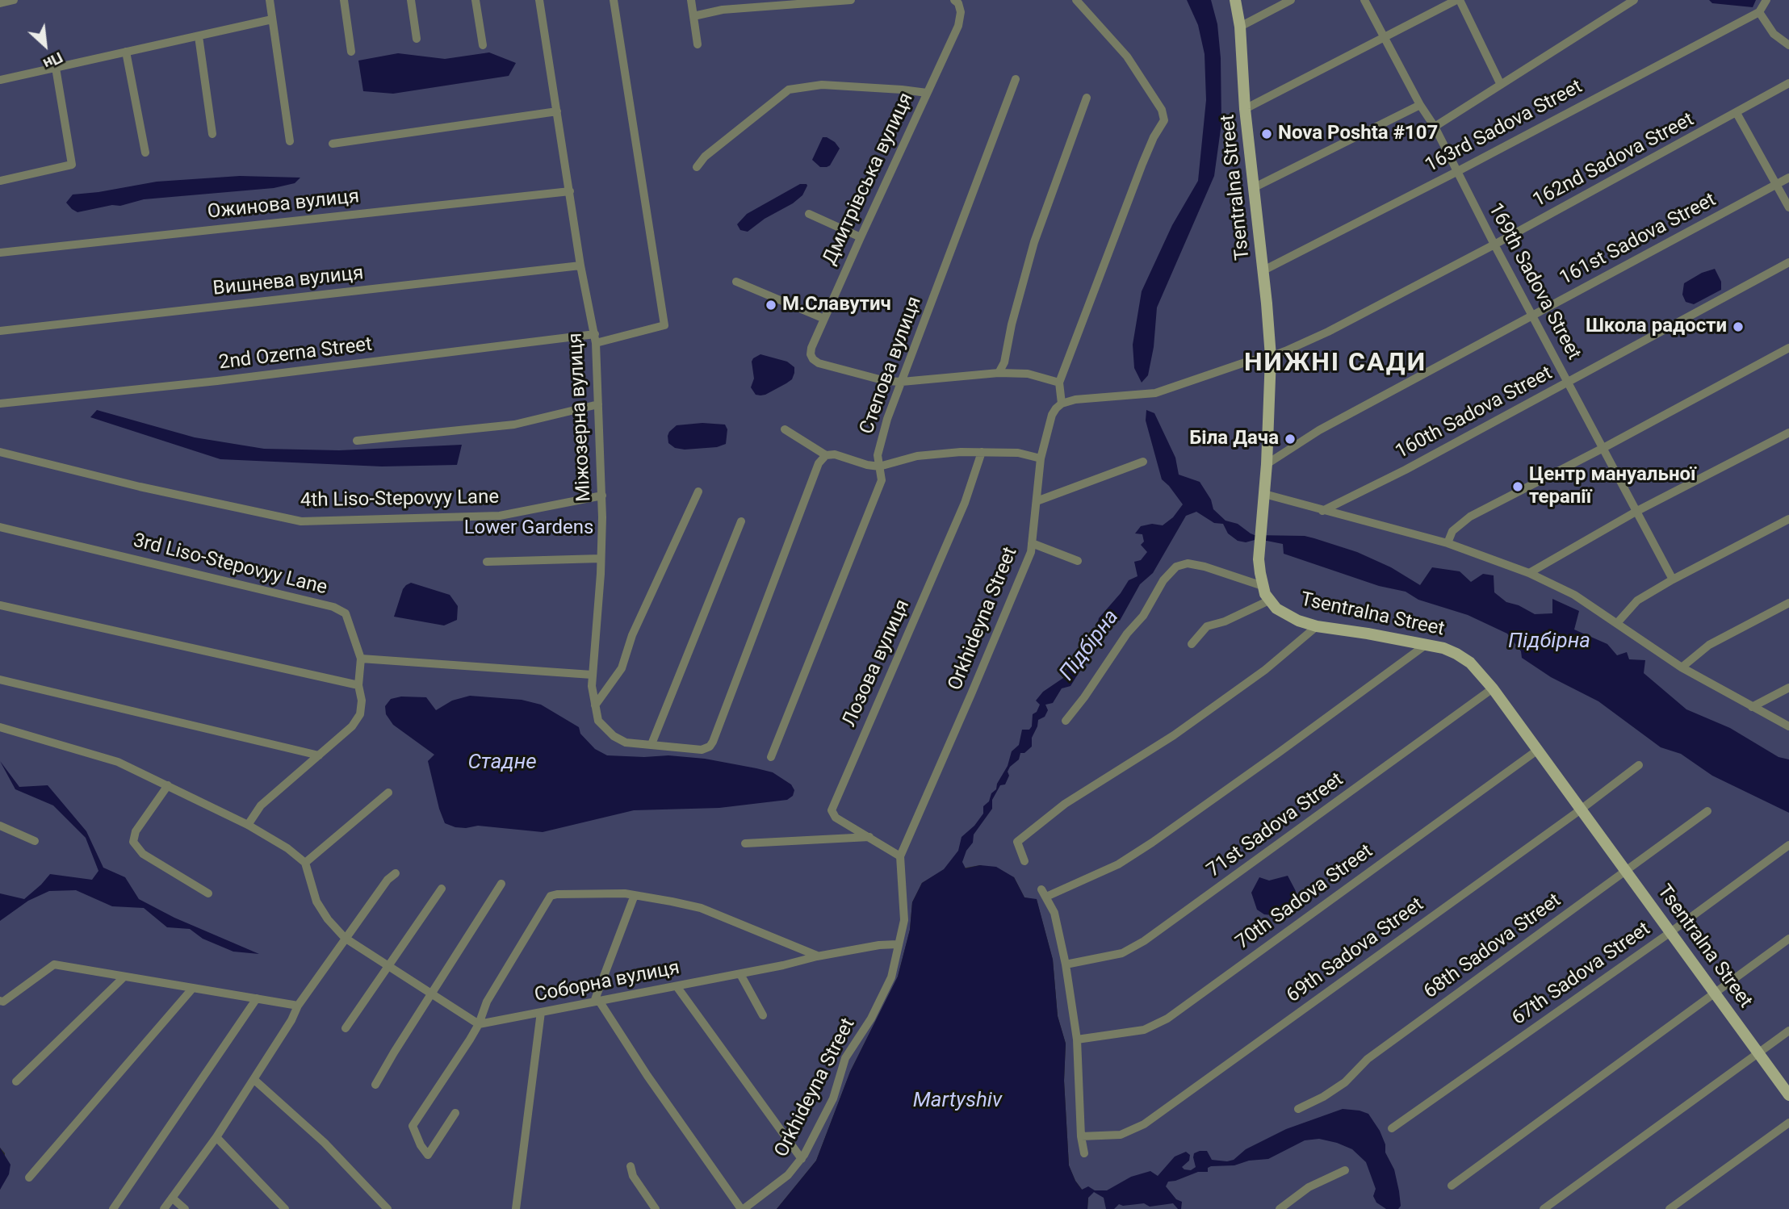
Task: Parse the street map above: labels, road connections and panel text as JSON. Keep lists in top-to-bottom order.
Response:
{
  "streets": {
    "street": [
      "163rd Sadova Street",
      "162nd Sadova Street",
      "Дмитрівська вулиця",
      "Tsentralna Street",
      "Ожинова вулиця",
      "161st Sadova Street",
      "Вишнева вулиця",
      "169th Sadova Street",
      "2nd Ozerna Street",
      "Степова вулиця",
      "160th Sadova Street",
      "Міжозерна вулиця",
      "4th Liso-Stepovyy Lane",
      "3rd Liso-Stepovyy Lane",
      "Orkhideyna Street",
      "Лозова вулиця",
      "71st Sadova Street",
      "70th Sadova Street",
      "68th Sadova Street",
      "69th Sadova Street",
      "67th Sadova Street",
      "Соборна вулиця"
    ]
  },
  "crossings": [
    ["163rd Sadova Street", "Tsentralna Street"],
    ["163rd Sadova Street", "169th Sadova Street"],
    ["162nd Sadova Street", "Tsentralna Street"],
    ["162nd Sadova Street", "169th Sadova Street"],
    ["162nd Sadova Street", "Orkhideyna Street"],
    ["Дмитрівська вулиця", "Степова вулиця"],
    ["Tsentralna Street", "161st Sadova Street"],
    ["Tsentralna Street", "71st Sadova Street"],
    ["Tsentralna Street", "70th Sadova Street"],
    ["Tsentralna Street", "68th Sadova Street"],
    ["Tsentralna Street", "69th Sadova Street"],
    ["Tsentralna Street", "67th Sadova Street"],
    ["Ожинова вулиця", "Міжозерна вулиця"],
    ["161st Sadova Street", "169th Sadova Street"],
    ["Вишнева вулиця", "Міжозерна вулиця"],
    ["169th Sadova Street", "160th Sadova Street"],
    ["2nd Ozerna Street", "Міжозерна вулиця"],
    ["Міжозерна вулиця", "4th Liso-Stepovyy Lane"],
    ["Orkhideyna Street", "Лозова вулиця"],
    ["Orkhideyna Street", "Соборна вулиця"]
  ],
  "districts": ["НИЖНІ САДИ"],
  "water": ["Підбірна", "Стадне", "Martyshiv"],
  "parks": ["Lower Gardens"],
  "places": [
    "Nova Poshta #107",
    "М.Славутич",
    "Школа радости",
    "Біла Дача",
    "Центр мануальної терапії"
  ],
  "north": "bottom right"
}
